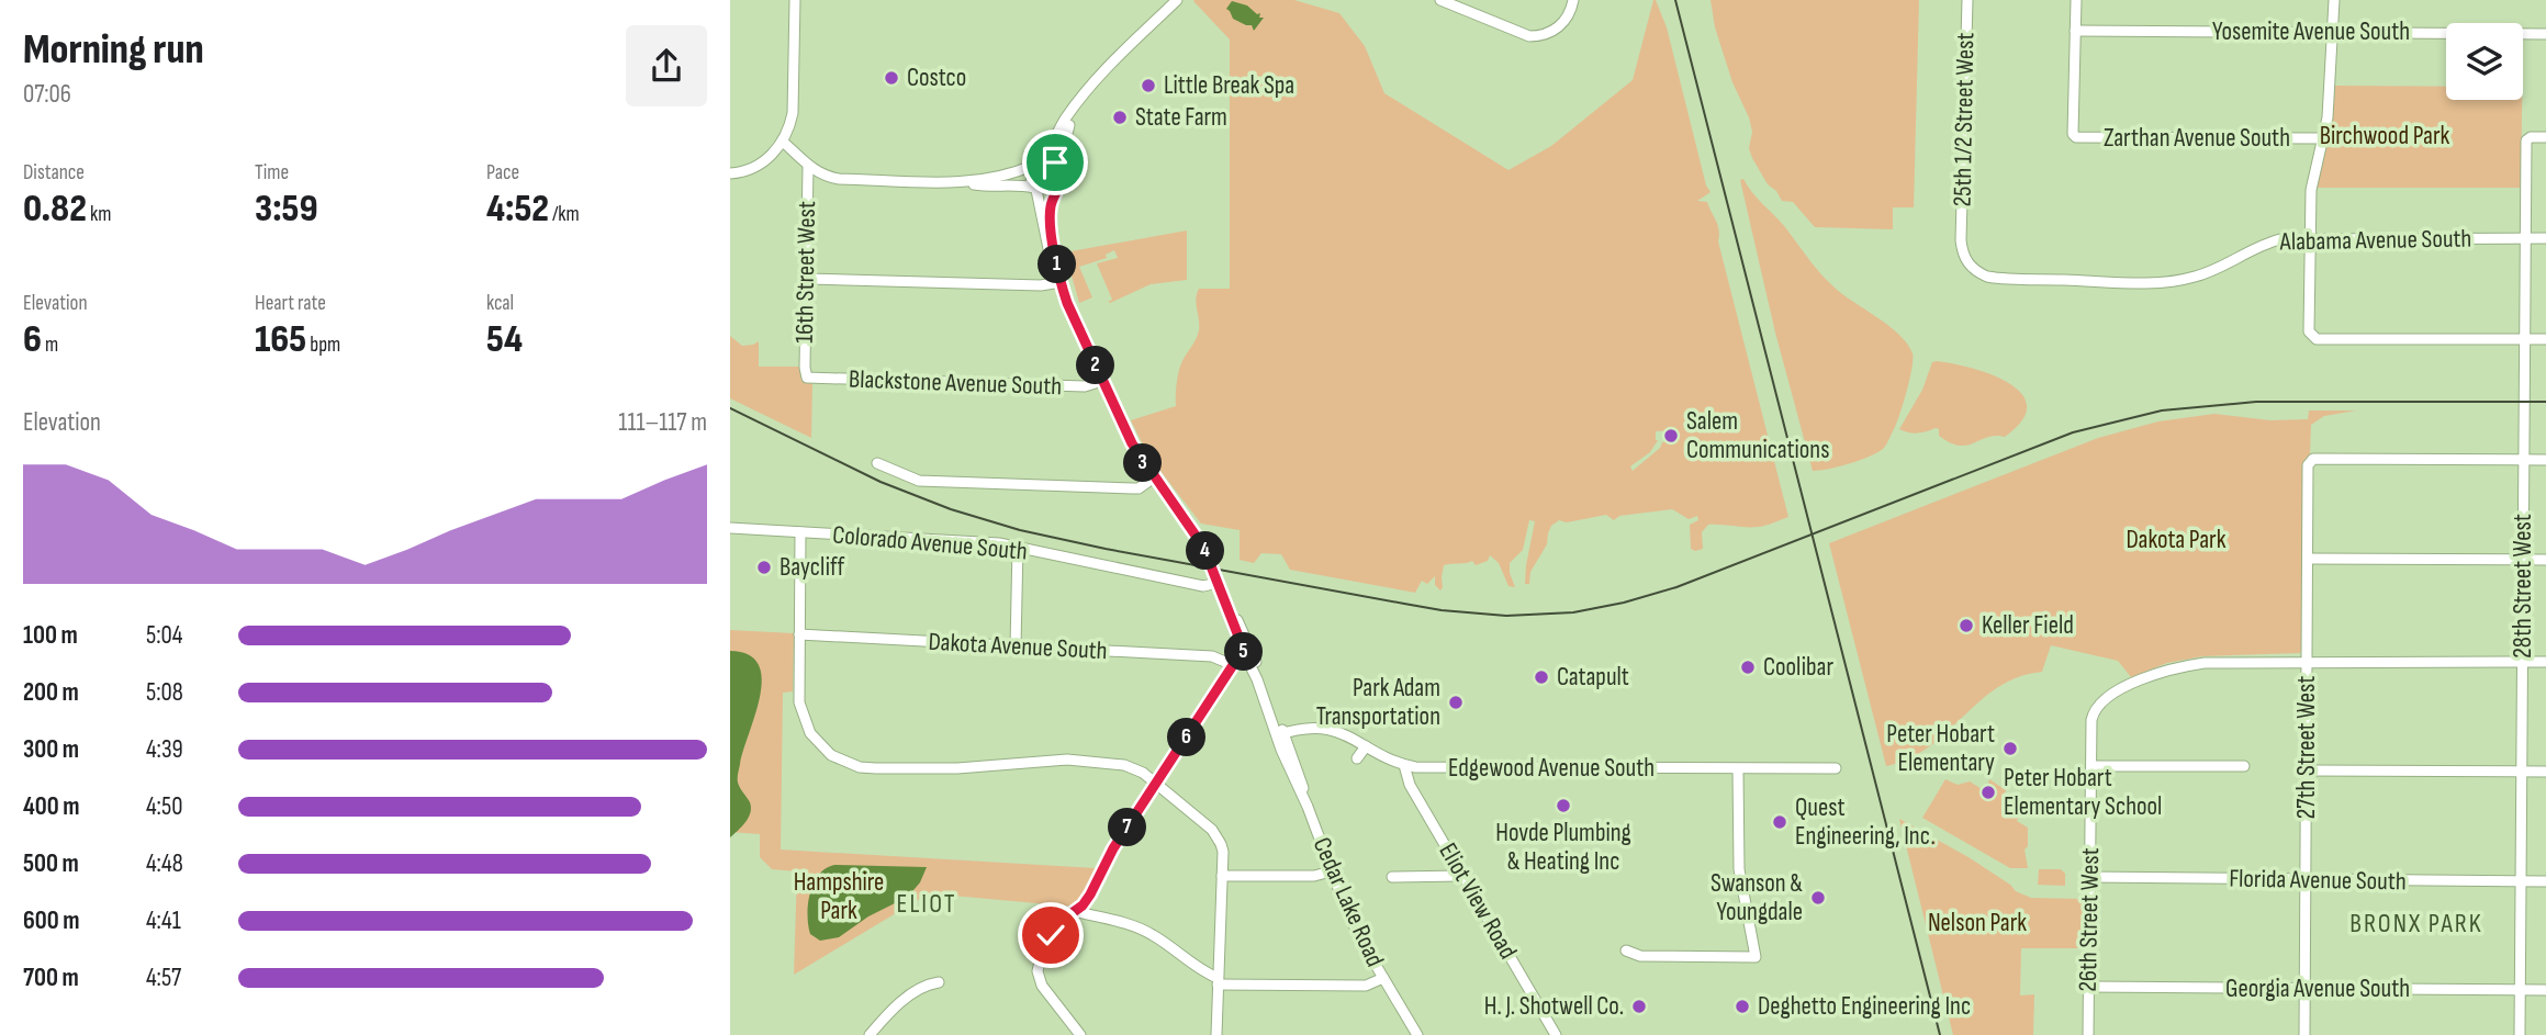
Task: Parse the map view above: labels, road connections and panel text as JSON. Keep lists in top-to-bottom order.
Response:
{
  "streets": {
    "street": [
      "Yosemite Avenue South",
      "25th 1/2 Street West",
      "Zarthan Avenue South",
      "Alabama Avenue South",
      "16th Street West",
      "Blackstone Avenue South",
      "Colorado Avenue South",
      "28th Street West",
      "Dakota Avenue South",
      "27th Street West",
      "Edgewood Avenue South",
      "Florida Avenue South",
      "Eliot View Road",
      "Cedar Lake Road",
      "26th Street West",
      "Georgia Avenue South"
    ]
  },
  "crossings": [
    ["Yosemite Avenue South", "Zarthan Avenue South"],
    ["25th 1/2 Street West", "Alabama Avenue South"],
    ["Alabama Avenue South", "28th Street West"],
    ["16th Street West", "Blackstone Avenue South"],
    ["Blackstone Avenue South", "Cedar Lake Road"],
    ["Colorado Avenue South", "Cedar Lake Road"],
    ["28th Street West", "27th Street West"],
    ["28th Street West", "Florida Avenue South"],
    ["28th Street West", "Georgia Avenue South"],
    ["27th Street West", "Florida Avenue South"],
    ["27th Street West", "26th Street West"],
    ["27th Street West", "Georgia Avenue South"],
    ["Edgewood Avenue South", "Eliot View Road"],
    ["Edgewood Avenue South", "Cedar Lake Road"],
    ["Florida Avenue South", "26th Street West"],
    ["26th Street West", "Georgia Avenue South"]
  ],
  "districts": ["ELIOT", "BRONX PARK"],
  "parks": [
    "Birchwood Park",
    "Dakota Park",
    "Hampshire Park",
    "Nelson Park"
  ],
  "places": [
    "Costco",
    "Little Break Spa",
    "State Farm",
    "Salem Communications",
    "Baycliff",
    "Keller Field",
    "Coolibar",
    "Catapult",
    "Park Adam Transportation",
    "Peter Hobart Elementary",
    "Peter Hobart Elementary School",
    "Hovde Plumbing & Heating Inc",
    "Quest Engineering, Inc.",
    "Swanson & Youngdale",
    "H. J. Shotwell Co.",
    "Deghetto Engineering Inc"
  ],
  "page": {
    "heading": ["Morning run", "07:06"],
    "stats": [
      ["Distance", "0.82 km"],
      ["Time", "3:59"],
      ["Pace", "4:52 /km"],
      ["Elevation", "6 m"],
      ["Heart rate", "165 bpm"],
      ["kcal", "54"]
    ],
    "pins": [
      "1",
      "2",
      "3",
      "4",
      "5",
      "6",
      "7"
    ],
    "chart": ["Elevation", "111–117 m"],
    "list": [
      {
        "name": "100 m",
        "note": "5:04"
      },
      {
        "name": "200 m",
        "note": "5:08"
      },
      {
        "name": "300 m",
        "note": "4:39"
      },
      {
        "name": "400 m",
        "note": "4:50"
      },
      {
        "name": "500 m",
        "note": "4:48"
      },
      {
        "name": "600 m",
        "note": "4:41"
      },
      {
        "name": "700 m",
        "note": "4:57"
      }
    ]
  }
}
